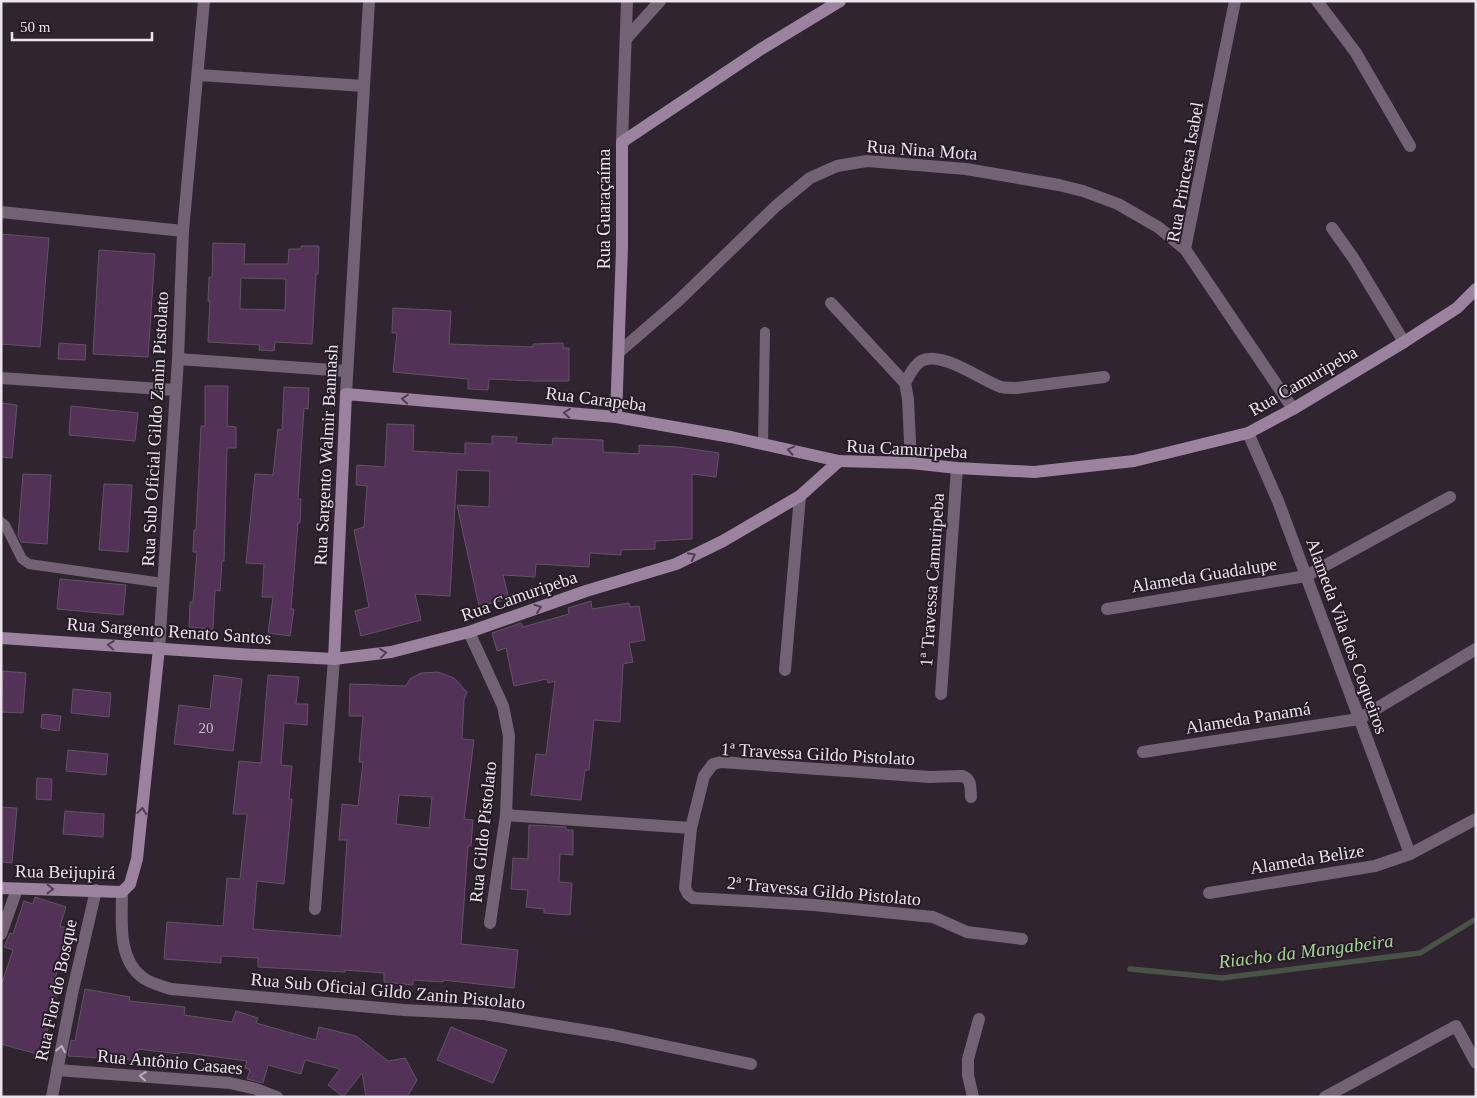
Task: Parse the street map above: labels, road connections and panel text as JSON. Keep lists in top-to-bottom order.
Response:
{
  "streets": {
    "main road": [
      "Rua Guaraçaíma",
      "Rua Camuripeba",
      "Rua Carapeba",
      "Rua Sub Oficial Gildo Zanin Pistolato",
      "Rua Sargento Walmir Bannash",
      "Rua Sargento Renato Santos",
      "Rua Beijupirá"
    ],
    "street": [
      "Rua Nina Mota",
      "Rua Princesa Isabel",
      "Alameda Guadalupe",
      "1ª Travessa Camuripeba",
      "Alameda Vila dos Coqueiros",
      "Alameda Panamá",
      "1ª Travessa Gildo Pistolato",
      "Rua Gildo Pistolato",
      "Alameda Belize",
      "2ª Travessa Gildo Pistolato",
      "Rua Flor do Bosque",
      "Rua Antônio Casaes"
    ]
  },
  "crossings": [
    ["Rua Nina Mota", "Rua Princesa Isabel"],
    ["Rua Nina Mota", "Rua Guaraçaíma"],
    ["Rua Princesa Isabel", "Rua Camuripeba"],
    ["Rua Guaraçaíma", "Rua Carapeba"],
    ["Rua Camuripeba", "Rua Carapeba"],
    ["Rua Camuripeba", "Rua Sargento Walmir Bannash"],
    ["Rua Camuripeba", "1ª Travessa Camuripeba"],
    ["Rua Camuripeba", "Rua Sargento Renato Santos"],
    ["Rua Camuripeba", "Alameda Vila dos Coqueiros"],
    ["Rua Camuripeba", "Rua Gildo Pistolato"],
    ["Rua Carapeba", "Rua Sargento Walmir Bannash"],
    ["Rua Sub Oficial Gildo Zanin Pistolato", "Rua Sargento Renato Santos"],
    ["Rua Sub Oficial Gildo Zanin Pistolato", "Rua Beijupirá"],
    ["Rua Sargento Walmir Bannash", "Rua Sargento Renato Santos"],
    ["Alameda Guadalupe", "Alameda Vila dos Coqueiros"],
    ["Alameda Vila dos Coqueiros", "Alameda Panamá"],
    ["Alameda Vila dos Coqueiros", "Alameda Belize"],
    ["1ª Travessa Gildo Pistolato", "2ª Travessa Gildo Pistolato"],
    ["Rua Beijupirá", "Rua Flor do Bosque"],
    ["Rua Flor do Bosque", "Rua Antônio Casaes"]
  ],
  "one_way": [
    "Rua Camuripeba",
    "Rua Carapeba",
    "Rua Sargento Renato Santos",
    "Rua Beijupirá",
    "Rua Flor do Bosque",
    "Rua Antônio Casaes"
  ],
  "water": ["Riacho da Mangabeira"],
  "house_numbers": ["20"],
  "scale_bar": "50 m"
}
